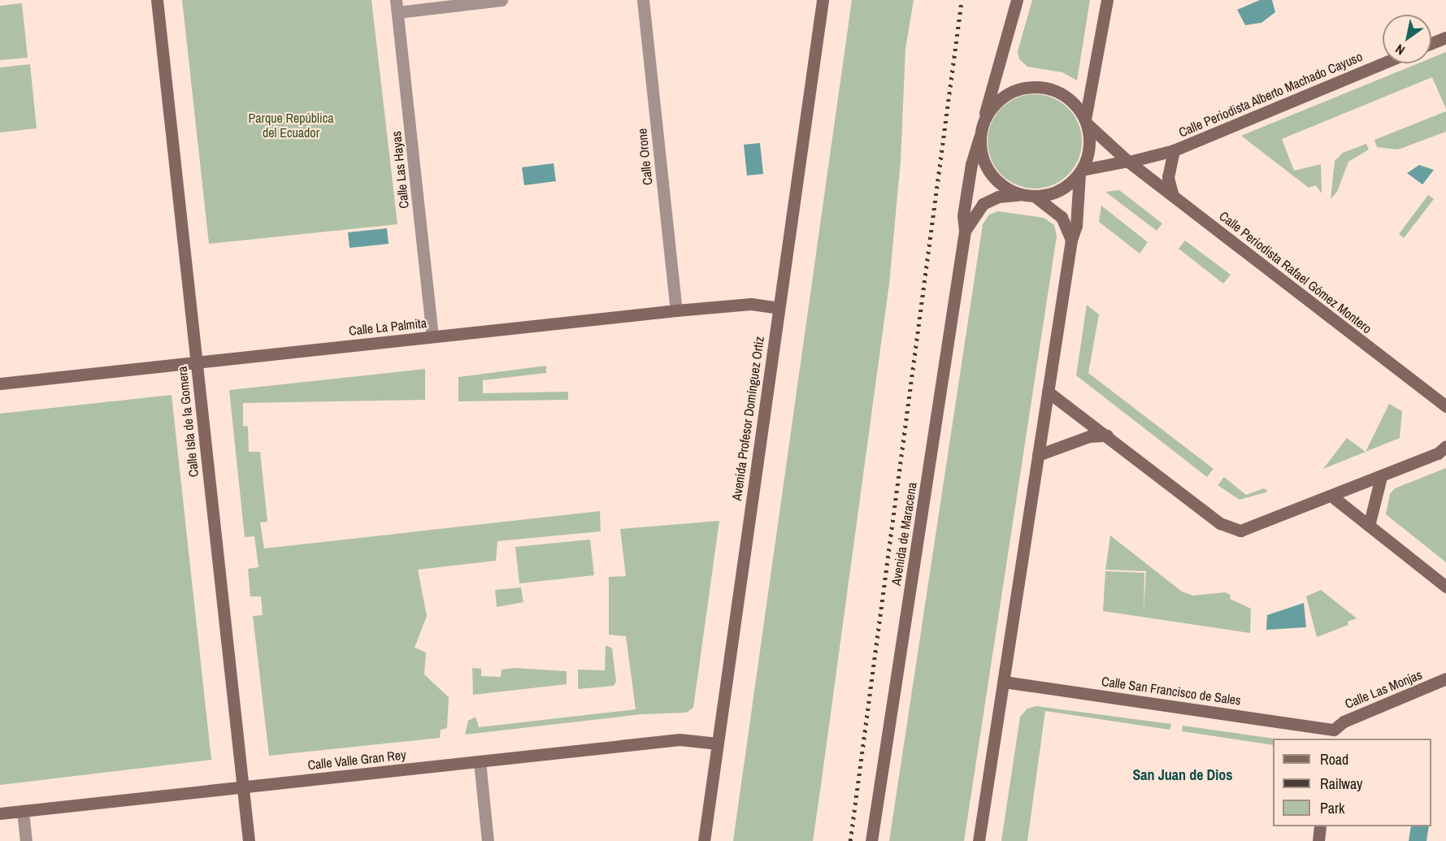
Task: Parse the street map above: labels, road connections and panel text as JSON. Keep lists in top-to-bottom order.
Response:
{
  "streets": {
    "street": [
      "Calle Periodista Alberto Machado Cayuso",
      "Calle Orone",
      "Calle Las Hayas",
      "Calle Periodista Rafael Gómez Montero",
      "Calle La Palmita",
      "Avenida Profesor Domínguez Ortiz",
      "Calle Isla de la Gomera",
      "Avenida de Maracena",
      "Calle Las Monjas",
      "Calle San Francisco de Sales",
      "Calle Valle Gran Rey"
    ]
  },
  "crossings": [
    ["Calle Periodista Alberto Machado Cayuso", "Calle Periodista Rafael Gómez Montero"],
    ["Calle Orone", "Calle La Palmita"],
    ["Calle Las Hayas", "Calle La Palmita"],
    ["Calle Periodista Rafael Gómez Montero", "Avenida de Maracena"],
    ["Calle La Palmita", "Avenida Profesor Domínguez Ortiz"],
    ["Calle La Palmita", "Calle Isla de la Gomera"],
    ["Avenida Profesor Domínguez Ortiz", "Calle Valle Gran Rey"],
    ["Calle Isla de la Gomera", "Calle Valle Gran Rey"],
    ["Calle Las Monjas", "Calle San Francisco de Sales"]
  ],
  "districts": ["San Juan de Dios"],
  "parks": ["Parque República del Ecuador"],
  "legend": ["Road", "Railway", "Park"],
  "north": "bottom left"
}
